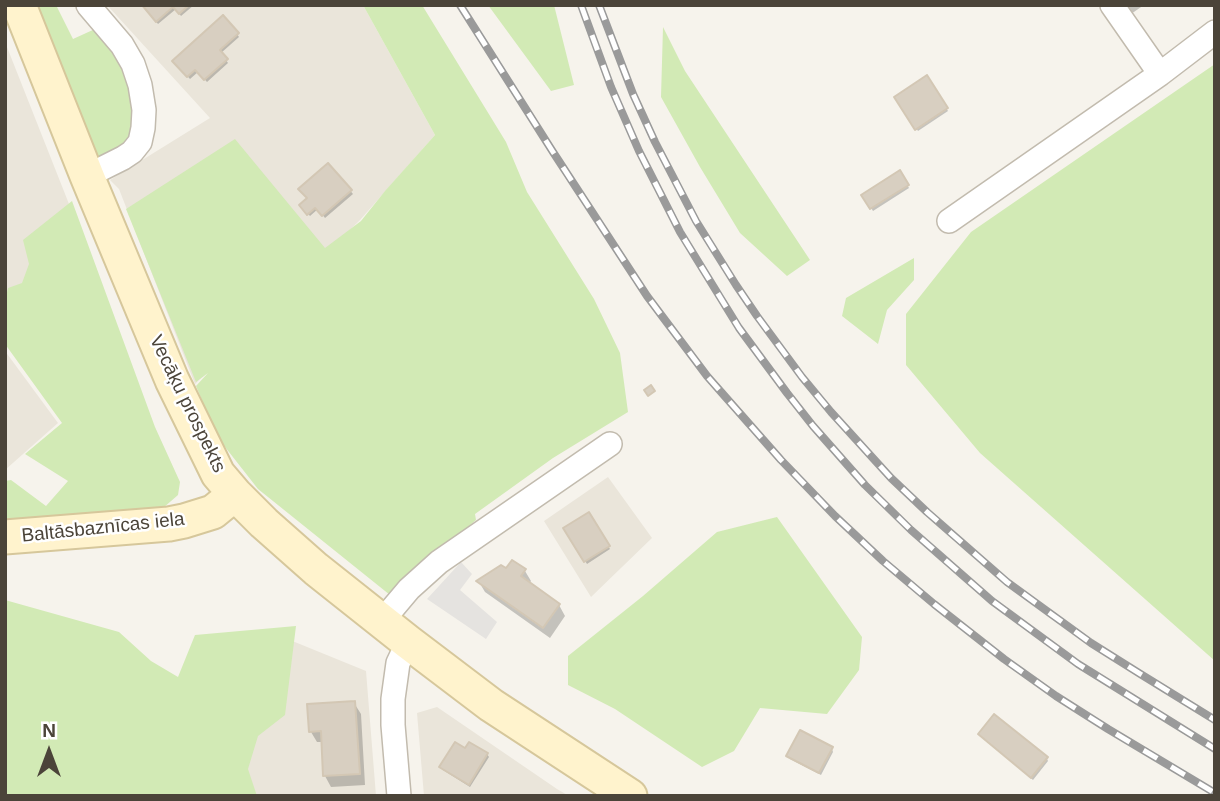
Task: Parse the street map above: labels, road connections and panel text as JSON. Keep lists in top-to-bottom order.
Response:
{
  "streets": {
    "main road": ["Vecāķu prospekts", "Baltāsbaznīcas iela"]
  },
  "crossings": [
    ["Vecāķu prospekts", "Baltāsbaznīcas iela"]
  ],
  "north": "top"
}
